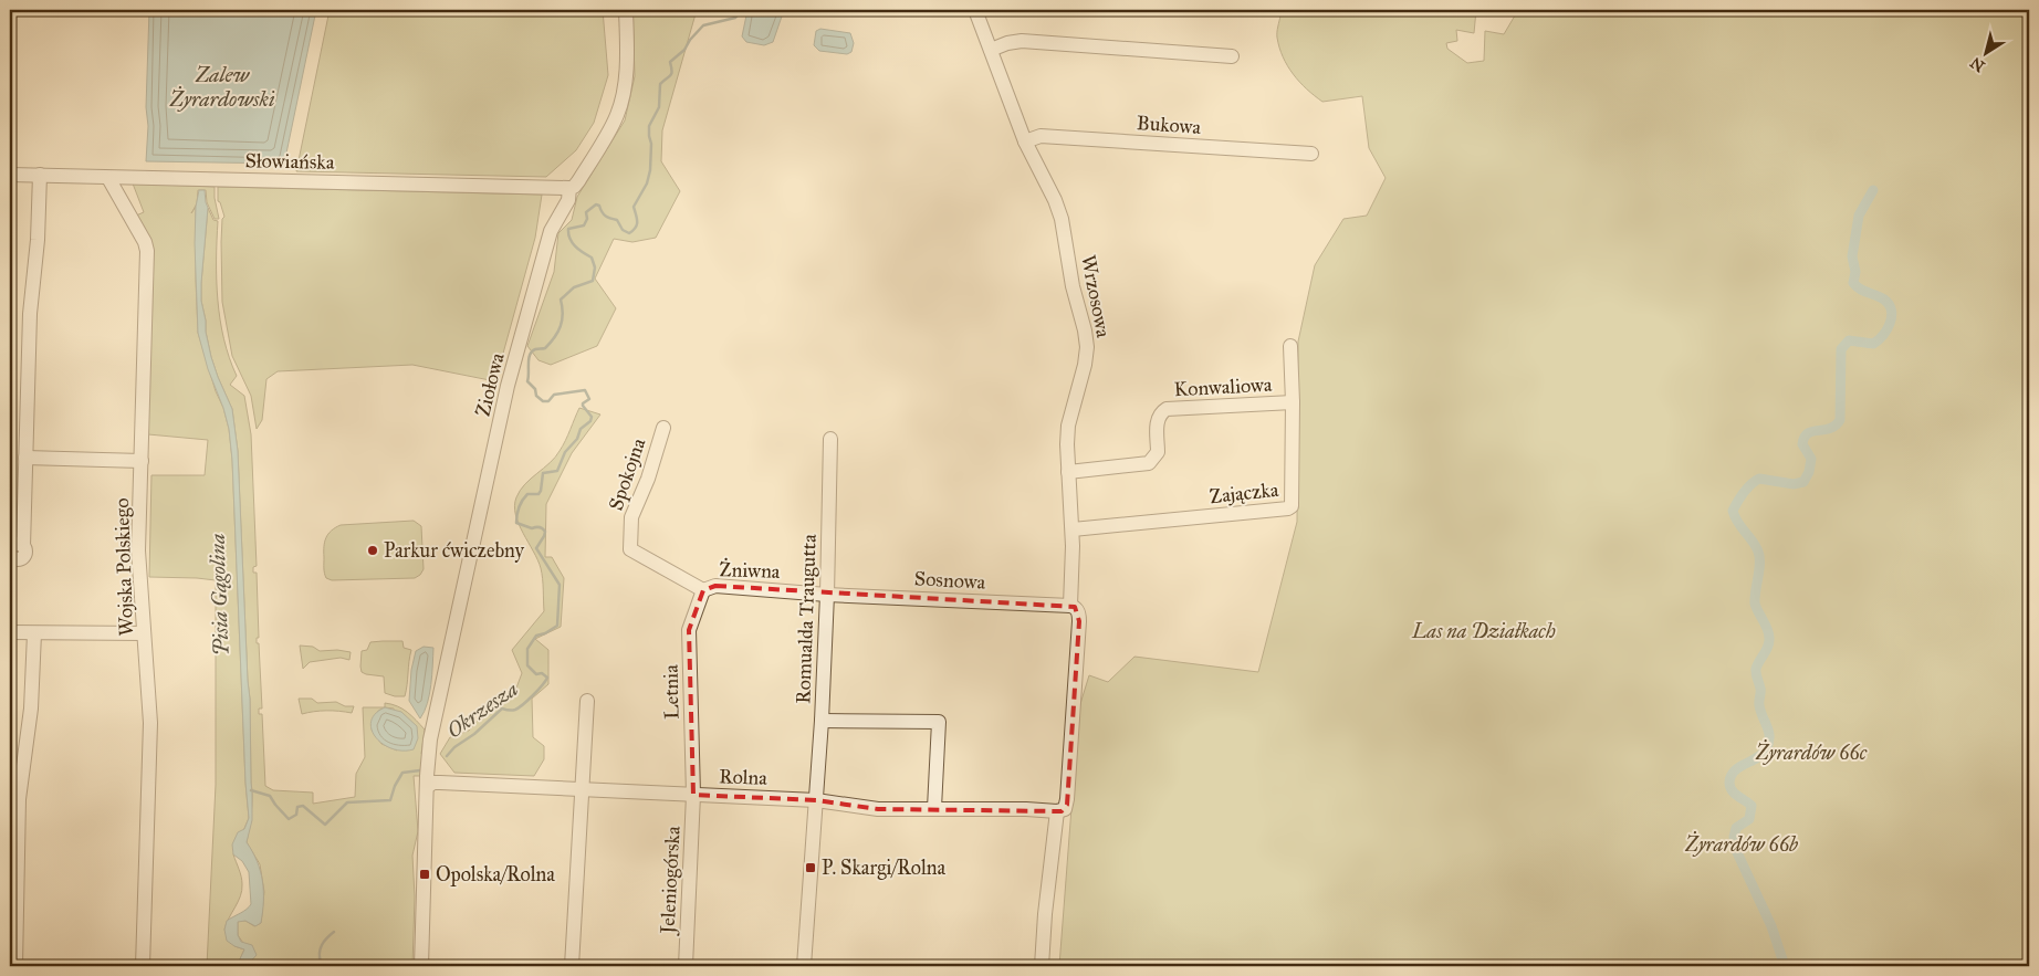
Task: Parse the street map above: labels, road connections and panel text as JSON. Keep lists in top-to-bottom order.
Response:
{
  "streets": {
    "street": [
      "Bukowa",
      "Słowiańska",
      "Wrzosowa",
      "Ziołowa",
      "Konwaliowa",
      "Spokojna",
      "Zajączka",
      "Wojska Polskiego",
      "Żniwna",
      "Sosnowa",
      "Romualda Traugutta",
      "Letnia",
      "Rolna",
      "Jeleniogórska"
    ]
  },
  "crossings": [
    ["Bukowa", "Wrzosowa"],
    ["Słowiańska", "Ziołowa"],
    ["Słowiańska", "Wojska Polskiego"],
    ["Wrzosowa", "Konwaliowa"],
    ["Wrzosowa", "Zajączka"],
    ["Wrzosowa", "Sosnowa"],
    ["Ziołowa", "Rolna"],
    ["Konwaliowa", "Zajączka"],
    ["Spokojna", "Żniwna"],
    ["Spokojna", "Letnia"],
    ["Żniwna", "Sosnowa"],
    ["Żniwna", "Romualda Traugutta"],
    ["Żniwna", "Letnia"],
    ["Sosnowa", "Romualda Traugutta"],
    ["Romualda Traugutta", "Rolna"],
    ["Letnia", "Rolna"],
    ["Letnia", "Jeleniogórska"],
    ["Rolna", "Jeleniogórska"]
  ],
  "water": ["Zalew Żyrardowski", "Pisia Gągolina", "Okrzesza"],
  "parks": ["Las na Działkach", "Żyrardów 66c", "Żyrardów 66b"],
  "places": {
    "other": ["Parkur ćwiczebny"],
    "transit": ["P. Skargi/Rolna", "Opolska/Rolna"]
  },
  "north": "bottom left"
}
